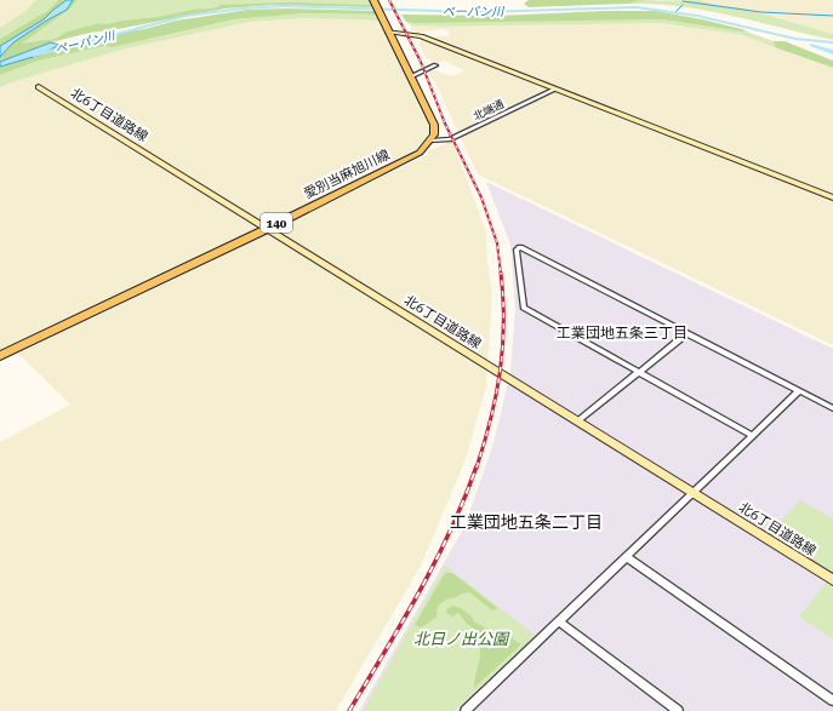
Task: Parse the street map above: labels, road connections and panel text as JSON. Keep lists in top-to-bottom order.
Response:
{
  "streets": {
    "main road": ["愛別当麻旭川線", "140"],
    "street": ["北端通", "北6丁目道路線"]
  },
  "crossings": [
    ["北端通", "愛別当麻旭川線"],
    ["北6丁目道路線", "愛別当麻旭川線"]
  ],
  "districts": ["工業団地五条三丁目", "工業団地五条二丁目"],
  "water": ["ペーパン川"],
  "parks": ["北日ノ出公園"]
}
